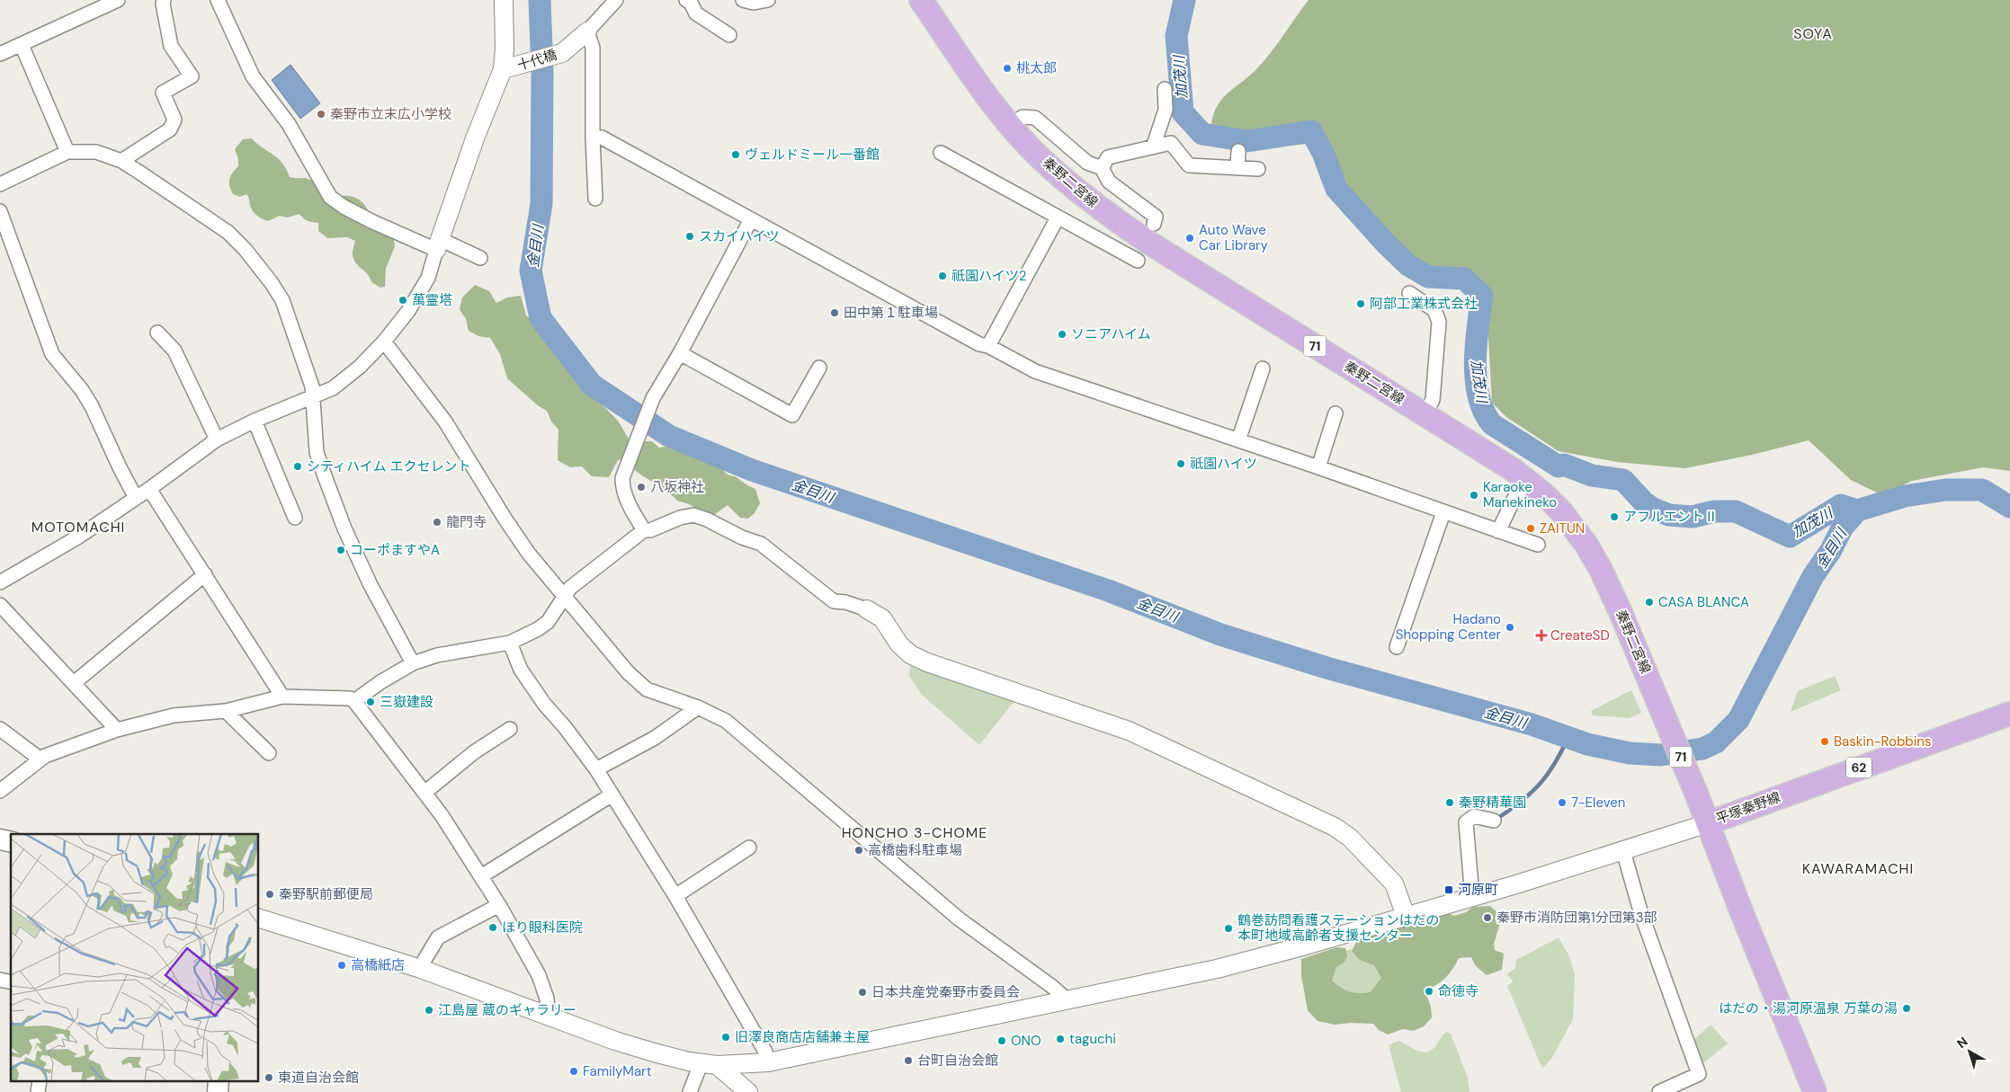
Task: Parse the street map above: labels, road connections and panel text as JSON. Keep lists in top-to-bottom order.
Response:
{
  "streets": {
    "main road": [
      "秦野二宮線",
      "71",
      "62",
      "平塚秦野線"
    ],
    "street": ["十代橋"]
  },
  "crossings": [
    ["秦野二宮線", "平塚秦野線"]
  ],
  "districts": [
    "SOYA",
    "MOTOMACHI",
    "HONCHO 3-CHOME",
    "KAWARAMACHI"
  ],
  "water": ["加茂川", "金目川"],
  "places": {
    "other": [
      "桃太郎",
      "秦野市立末広小学校",
      "ヴェルドミール一番館",
      "スカイハイツ",
      "Auto Wave Car Library",
      "祇園ハイツ2",
      "萬霊塔",
      "阿部工業株式会社",
      "田中第１駐車場",
      "ソニアハイム",
      "祇園ハイツ",
      "シティハイム エクセレント",
      "八坂神社",
      "Karaoke Manekineko",
      "アフルエントⅡ",
      "龍門寺",
      "ZAITUN",
      "コーポますやA",
      "CASA BLANCA",
      "Hadano Shopping Center",
      "三嶽建設",
      "Baskin-Robbins",
      "秦野精華園",
      "7-Eleven",
      "高橋歯科駐車場",
      "秦野駅前郵便局",
      "秦野市消防団第1分団第3部",
      "ほり眼科医院",
      "鶴巻訪問看護ステーションはだの 本町地域高齢者支援センター",
      "高橋紙店",
      "命徳寺",
      "日本共産党秦野市委員会",
      "はだの・湯河原温泉 万葉の湯",
      "江島屋 蔵のギャラリー",
      "旧澤良商店店舗兼主屋",
      "taguchi",
      "ONO",
      "台町自治会館",
      "FamilyMart",
      "東道自治会館"
    ],
    "health": ["CreateSD"],
    "transit": ["河原町"]
  },
  "north": "top left"
}
